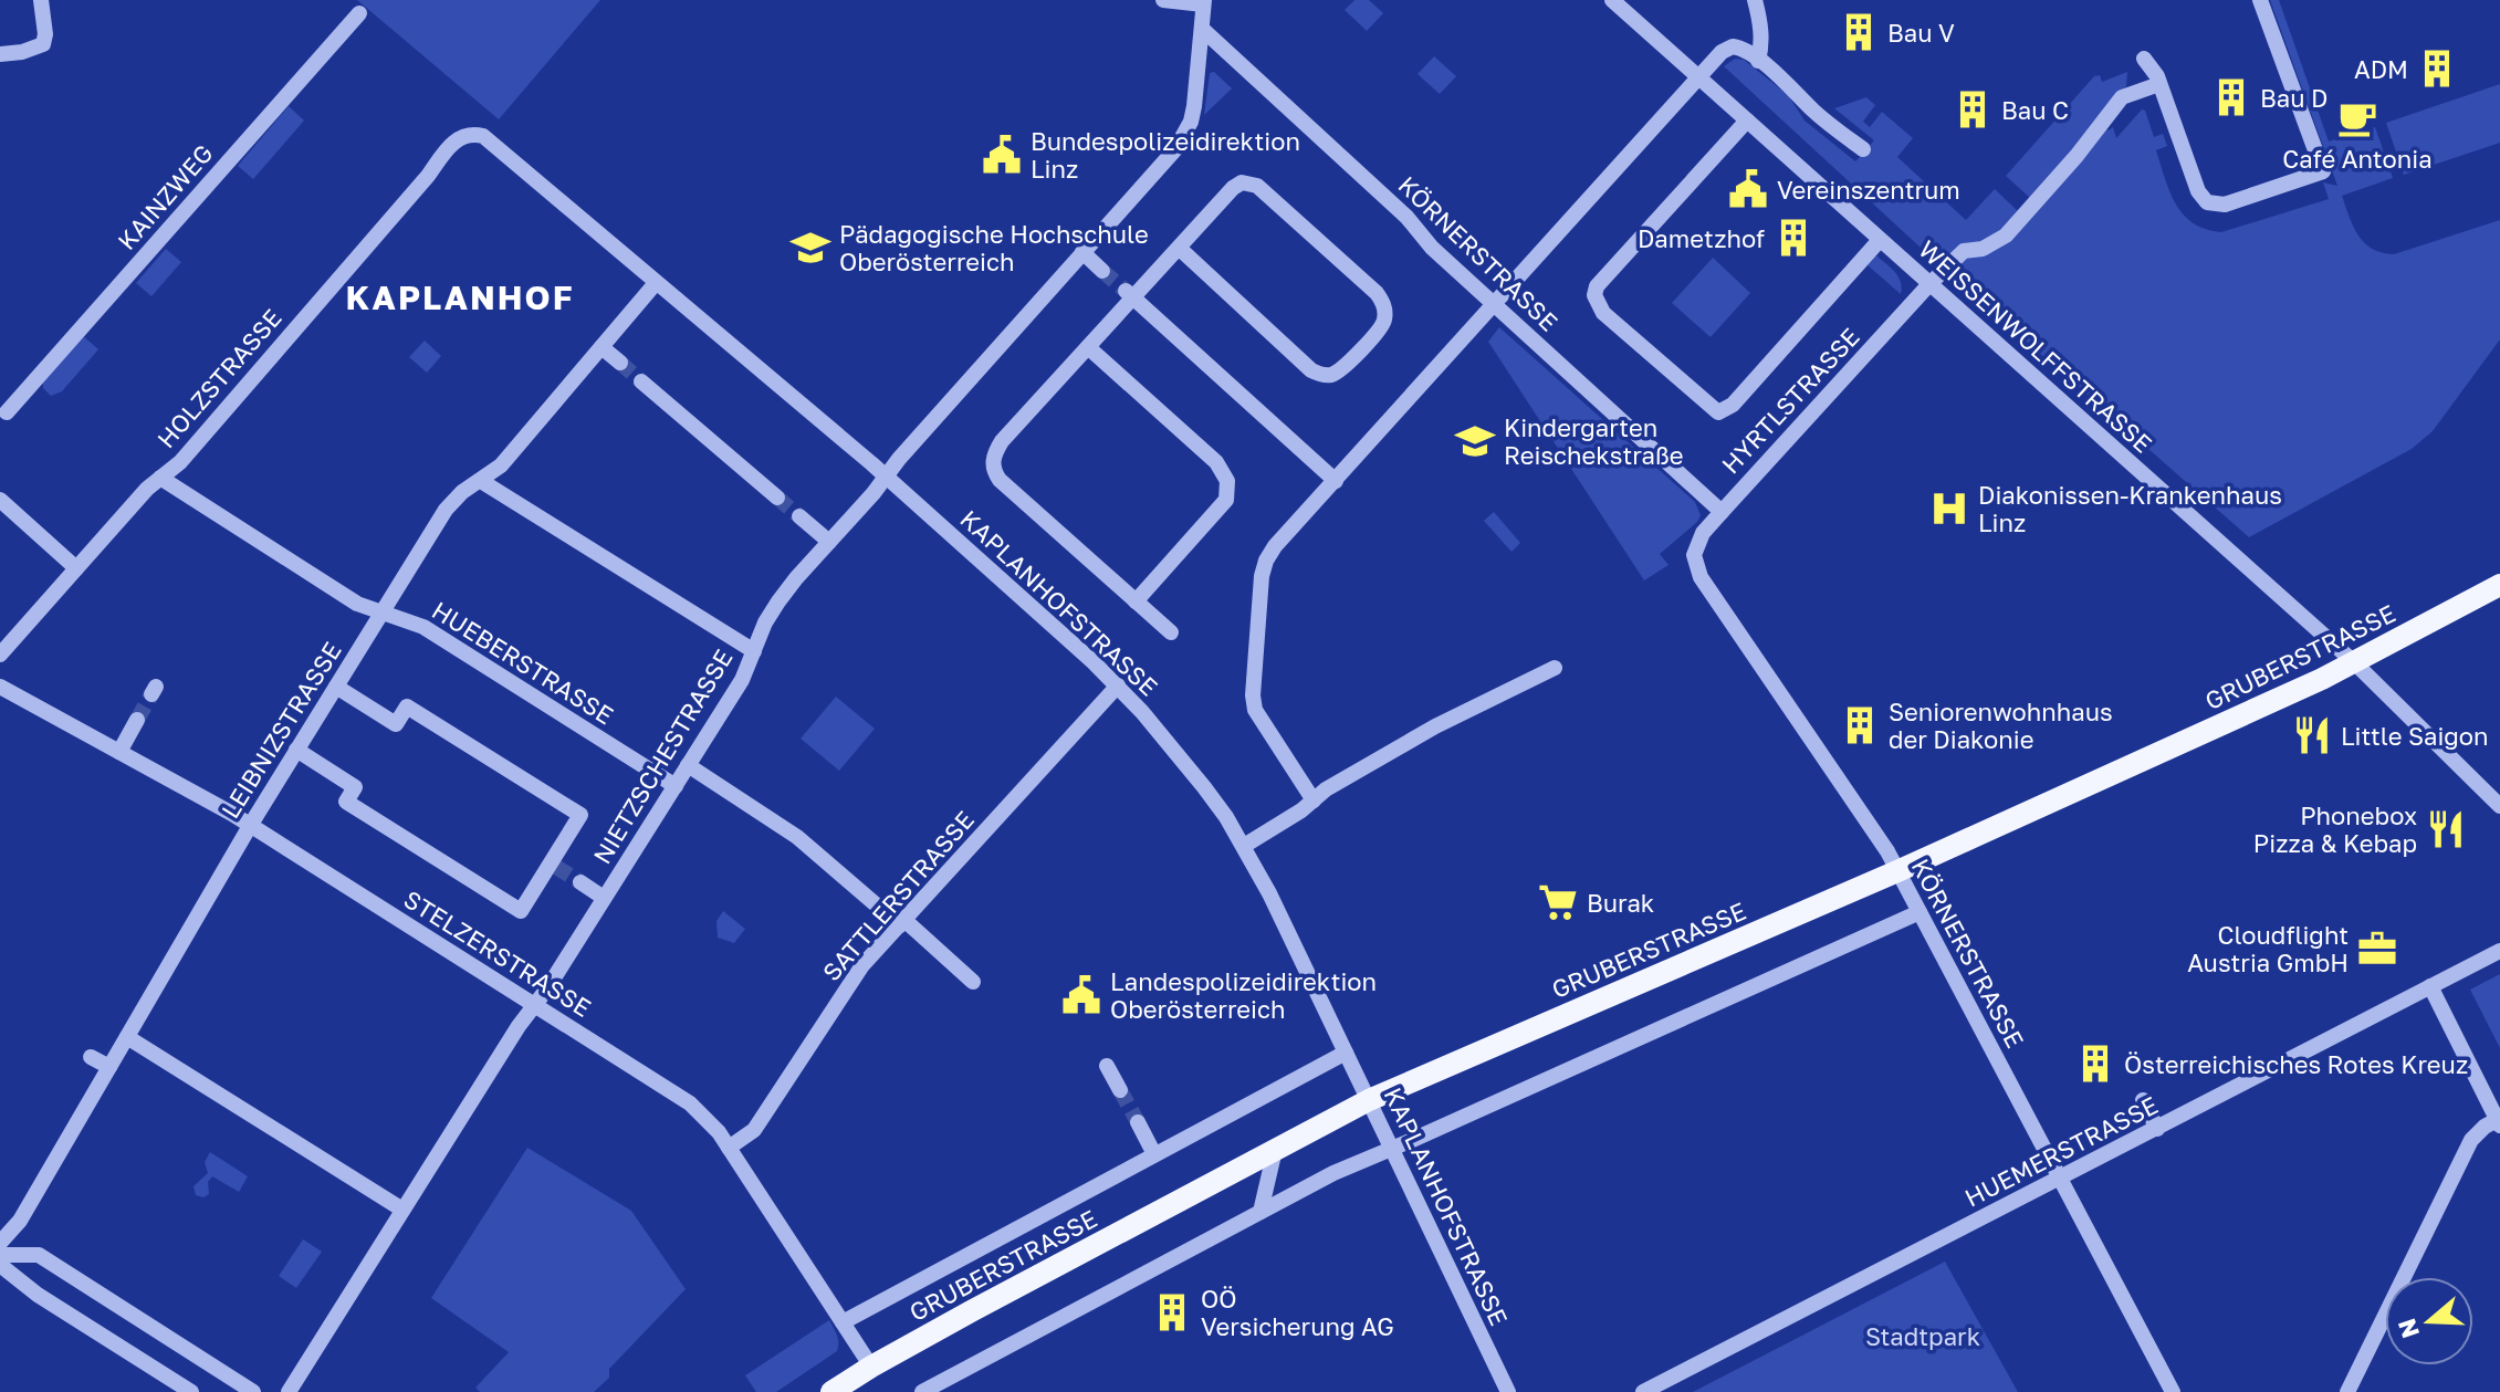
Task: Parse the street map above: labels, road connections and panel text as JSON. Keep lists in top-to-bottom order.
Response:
{
  "streets": {
    "main road": ["GRUBERSTRASSE"],
    "street": [
      "KAINZWEG",
      "KÖRNERSTRASSE",
      "WEISSENWOLFFSTRASSE",
      "HOLZSTRASSE",
      "HYRTLSTRASSE",
      "KAPLANHOFSTRASSE",
      "HUEBERSTRASSE",
      "LEIBNIZSTRASSE",
      "NIETZSCHESTRASSE",
      "SATTLERSTRASSE",
      "STELZERSTRASSE",
      "HUEMERSTRASSE"
    ]
  },
  "crossings": [
    ["KÖRNERSTRASSE", "HYRTLSTRASSE"],
    ["KÖRNERSTRASSE", "GRUBERSTRASSE"],
    ["KÖRNERSTRASSE", "NIETZSCHESTRASSE"],
    ["KÖRNERSTRASSE", "HUEMERSTRASSE"],
    ["WEISSENWOLFFSTRASSE", "HYRTLSTRASSE"],
    ["WEISSENWOLFFSTRASSE", "GRUBERSTRASSE"],
    ["HOLZSTRASSE", "KAPLANHOFSTRASSE"],
    ["HOLZSTRASSE", "HUEBERSTRASSE"],
    ["KAPLANHOFSTRASSE", "GRUBERSTRASSE"],
    ["KAPLANHOFSTRASSE", "LEIBNIZSTRASSE"],
    ["KAPLANHOFSTRASSE", "NIETZSCHESTRASSE"],
    ["KAPLANHOFSTRASSE", "SATTLERSTRASSE"],
    ["GRUBERSTRASSE", "STELZERSTRASSE"],
    ["HUEBERSTRASSE", "LEIBNIZSTRASSE"],
    ["HUEBERSTRASSE", "NIETZSCHESTRASSE"],
    ["LEIBNIZSTRASSE", "STELZERSTRASSE"],
    ["NIETZSCHESTRASSE", "STELZERSTRASSE"],
    ["SATTLERSTRASSE", "STELZERSTRASSE"]
  ],
  "districts": ["KAPLANHOF"],
  "parks": ["Stadtpark"],
  "places": {
    "building": [
      "Bau V",
      "ADM",
      "Bau D",
      "Bau C",
      "Dametzhof",
      "Seniorenwohnhaus der Diakonie",
      "Österreichisches Rotes Kreuz",
      "OÖ Versicherung AG"
    ],
    "cafe": ["Café Antonia"],
    "public building": ["Bundespolizeidirektion Linz", "Vereinszentrum", "Landespolizeidirektion Oberösterreich"],
    "school or university": ["Pädagogische Hochschule Oberösterreich", "Kindergarten Reischekstraße"],
    "hospital": ["Diakonissen-Krankenhaus Linz"],
    "restaurant": ["Little Saigon", "Phonebox Pizza & Kebap"],
    "supermarket": ["Burak"],
    "office": ["Cloudflight Austria GmbH"]
  },
  "north": "left"
}
